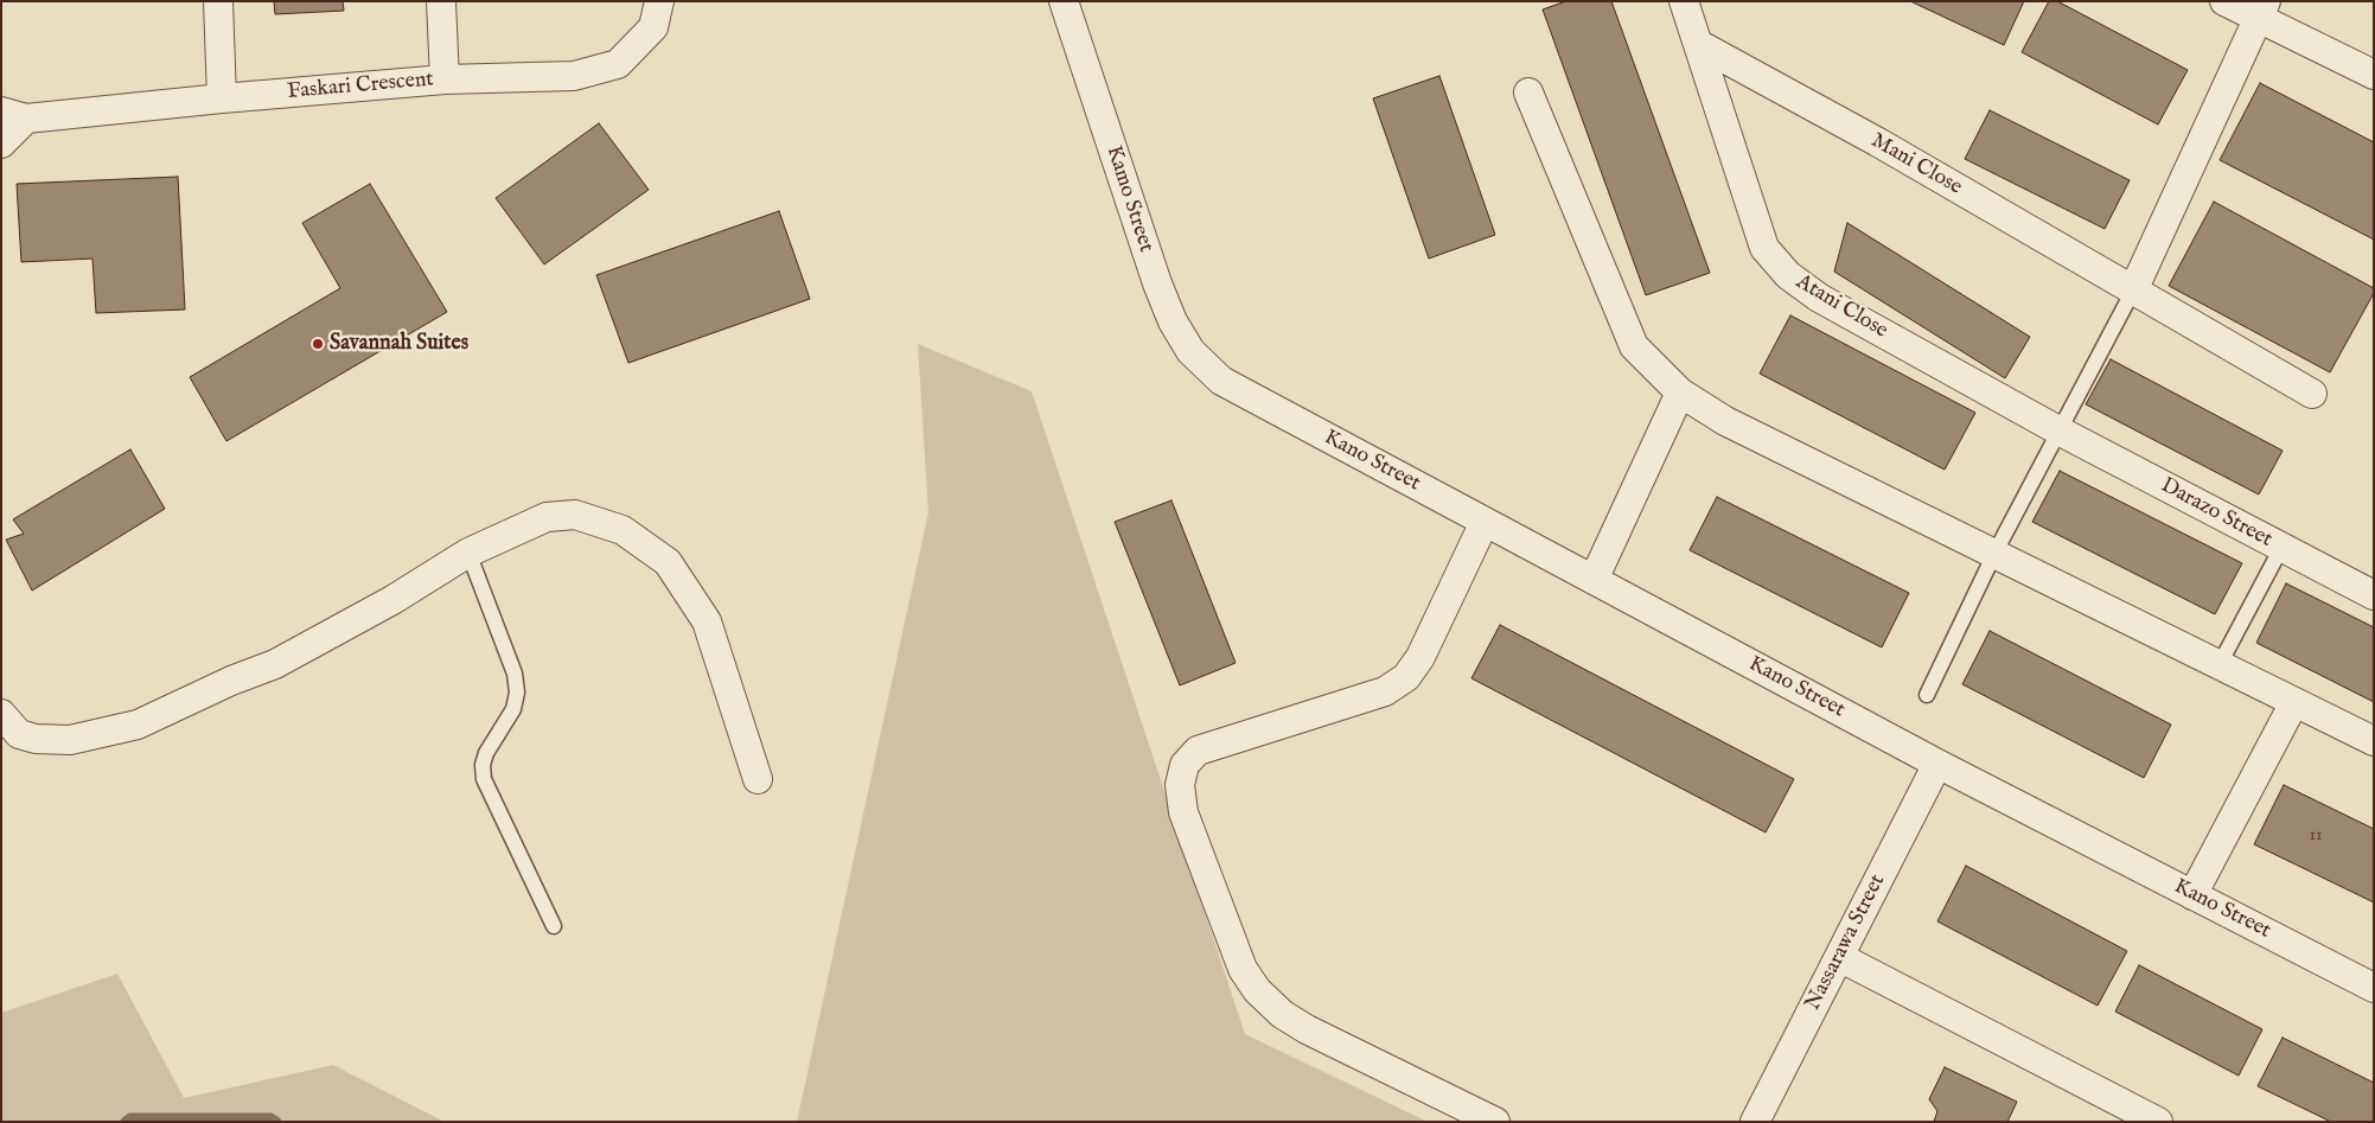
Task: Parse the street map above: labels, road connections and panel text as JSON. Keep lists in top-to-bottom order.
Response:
{
  "streets": {
    "street": [
      "Faskari Crescent",
      "Mani Close",
      "Kamo Street",
      "Atani Close",
      "Kano Street",
      "Darazo Street",
      "Nassarawa Street"
    ]
  },
  "crossings": [
    ["Mani Close", "Atani Close"],
    ["Kamo Street", "Kano Street"],
    ["Atani Close", "Darazo Street"],
    ["Kano Street", "Nassarawa Street"]
  ],
  "places": ["Savannah Suites"],
  "house_numbers": ["11"]
}
